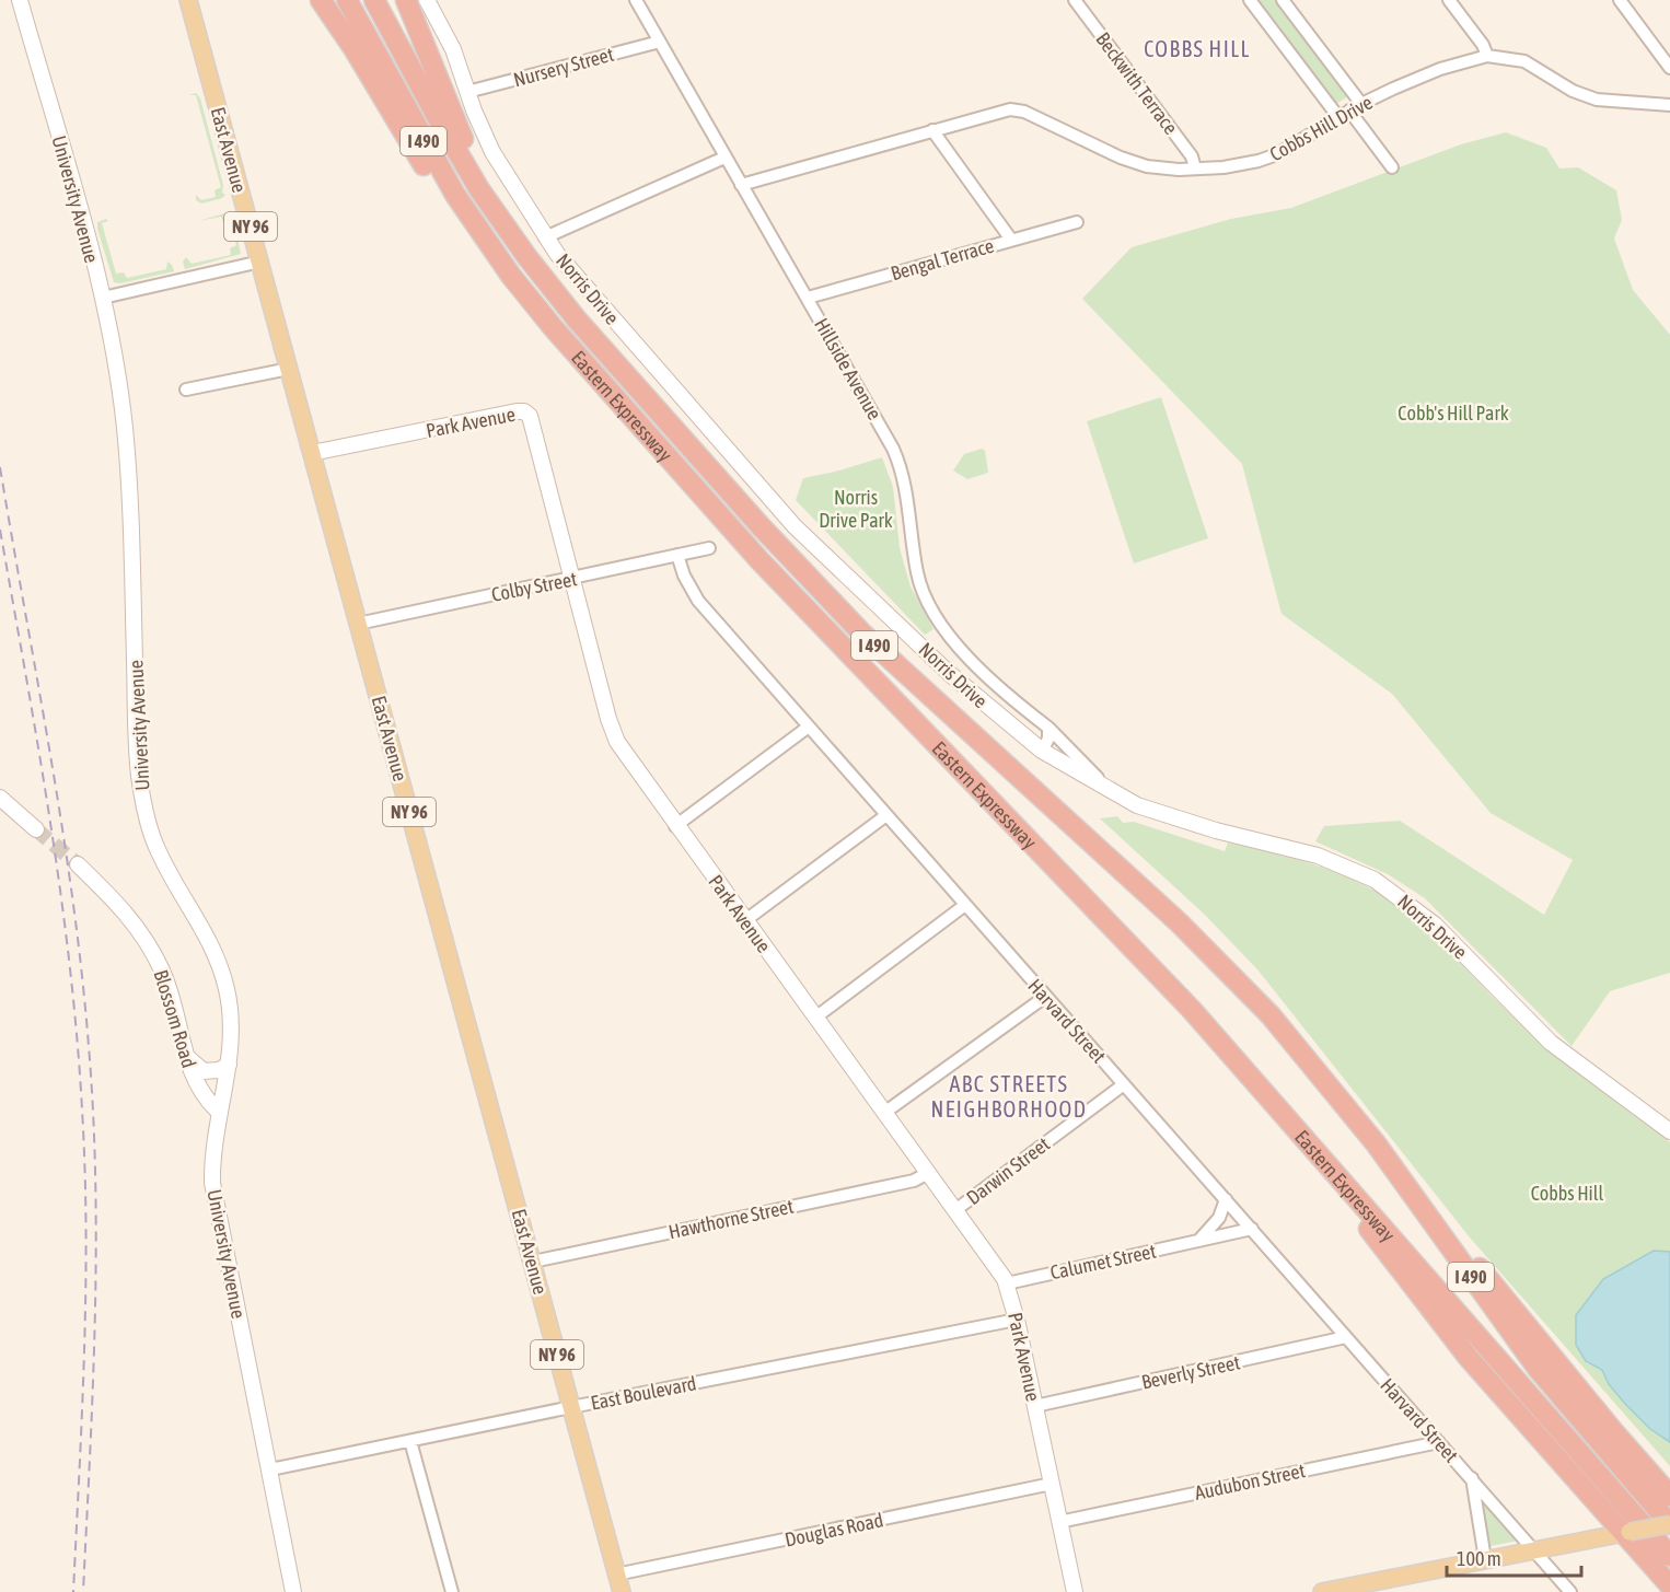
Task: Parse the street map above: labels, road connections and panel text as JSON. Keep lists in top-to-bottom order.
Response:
{
  "streets": {
    "highway": ["I 490", "Eastern Expressway"],
    "main road": ["East Avenue", "NY 96"],
    "street": [
      "Nursery Street",
      "Beckwith Terrace",
      "Cobbs Hill Drive",
      "University Avenue",
      "Bengal Terrace",
      "Norris Drive",
      "Hillside Avenue",
      "Park Avenue",
      "Colby Street",
      "Blossom Road",
      "Harvard Street",
      "Darwin Street",
      "Hawthorne Street",
      "Calumet Street",
      "Beverly Street",
      "East Boulevard",
      "Audubon Street",
      "Douglas Road"
    ]
  },
  "crossings": [
    ["Nursery Street", "Norris Drive"],
    ["Nursery Street", "Hillside Avenue"],
    ["Beckwith Terrace", "Cobbs Hill Drive"],
    ["Cobbs Hill Drive", "Hillside Avenue"],
    ["East Avenue", "Park Avenue"],
    ["East Avenue", "Colby Street"],
    ["East Avenue", "Hawthorne Street"],
    ["East Avenue", "East Boulevard"],
    ["East Avenue", "Douglas Road"],
    ["University Avenue", "Blossom Road"],
    ["University Avenue", "East Boulevard"],
    ["Bengal Terrace", "Hillside Avenue"],
    ["Norris Drive", "Hillside Avenue"],
    ["Park Avenue", "Colby Street"],
    ["Park Avenue", "Darwin Street"],
    ["Park Avenue", "Hawthorne Street"],
    ["Park Avenue", "Calumet Street"],
    ["Park Avenue", "Beverly Street"],
    ["Park Avenue", "East Boulevard"],
    ["Park Avenue", "Audubon Street"],
    ["Park Avenue", "Douglas Road"],
    ["Colby Street", "Harvard Street"],
    ["Harvard Street", "Darwin Street"],
    ["Harvard Street", "Calumet Street"],
    ["Harvard Street", "Beverly Street"],
    ["Harvard Street", "Audubon Street"]
  ],
  "districts": ["COBBS HILL", "ABC STREETS NEIGHBORHOOD"],
  "parks": ["Cobb's Hill Park", "Norris Drive Park", "Cobbs Hill"],
  "scale_bar": "100 m"
}
